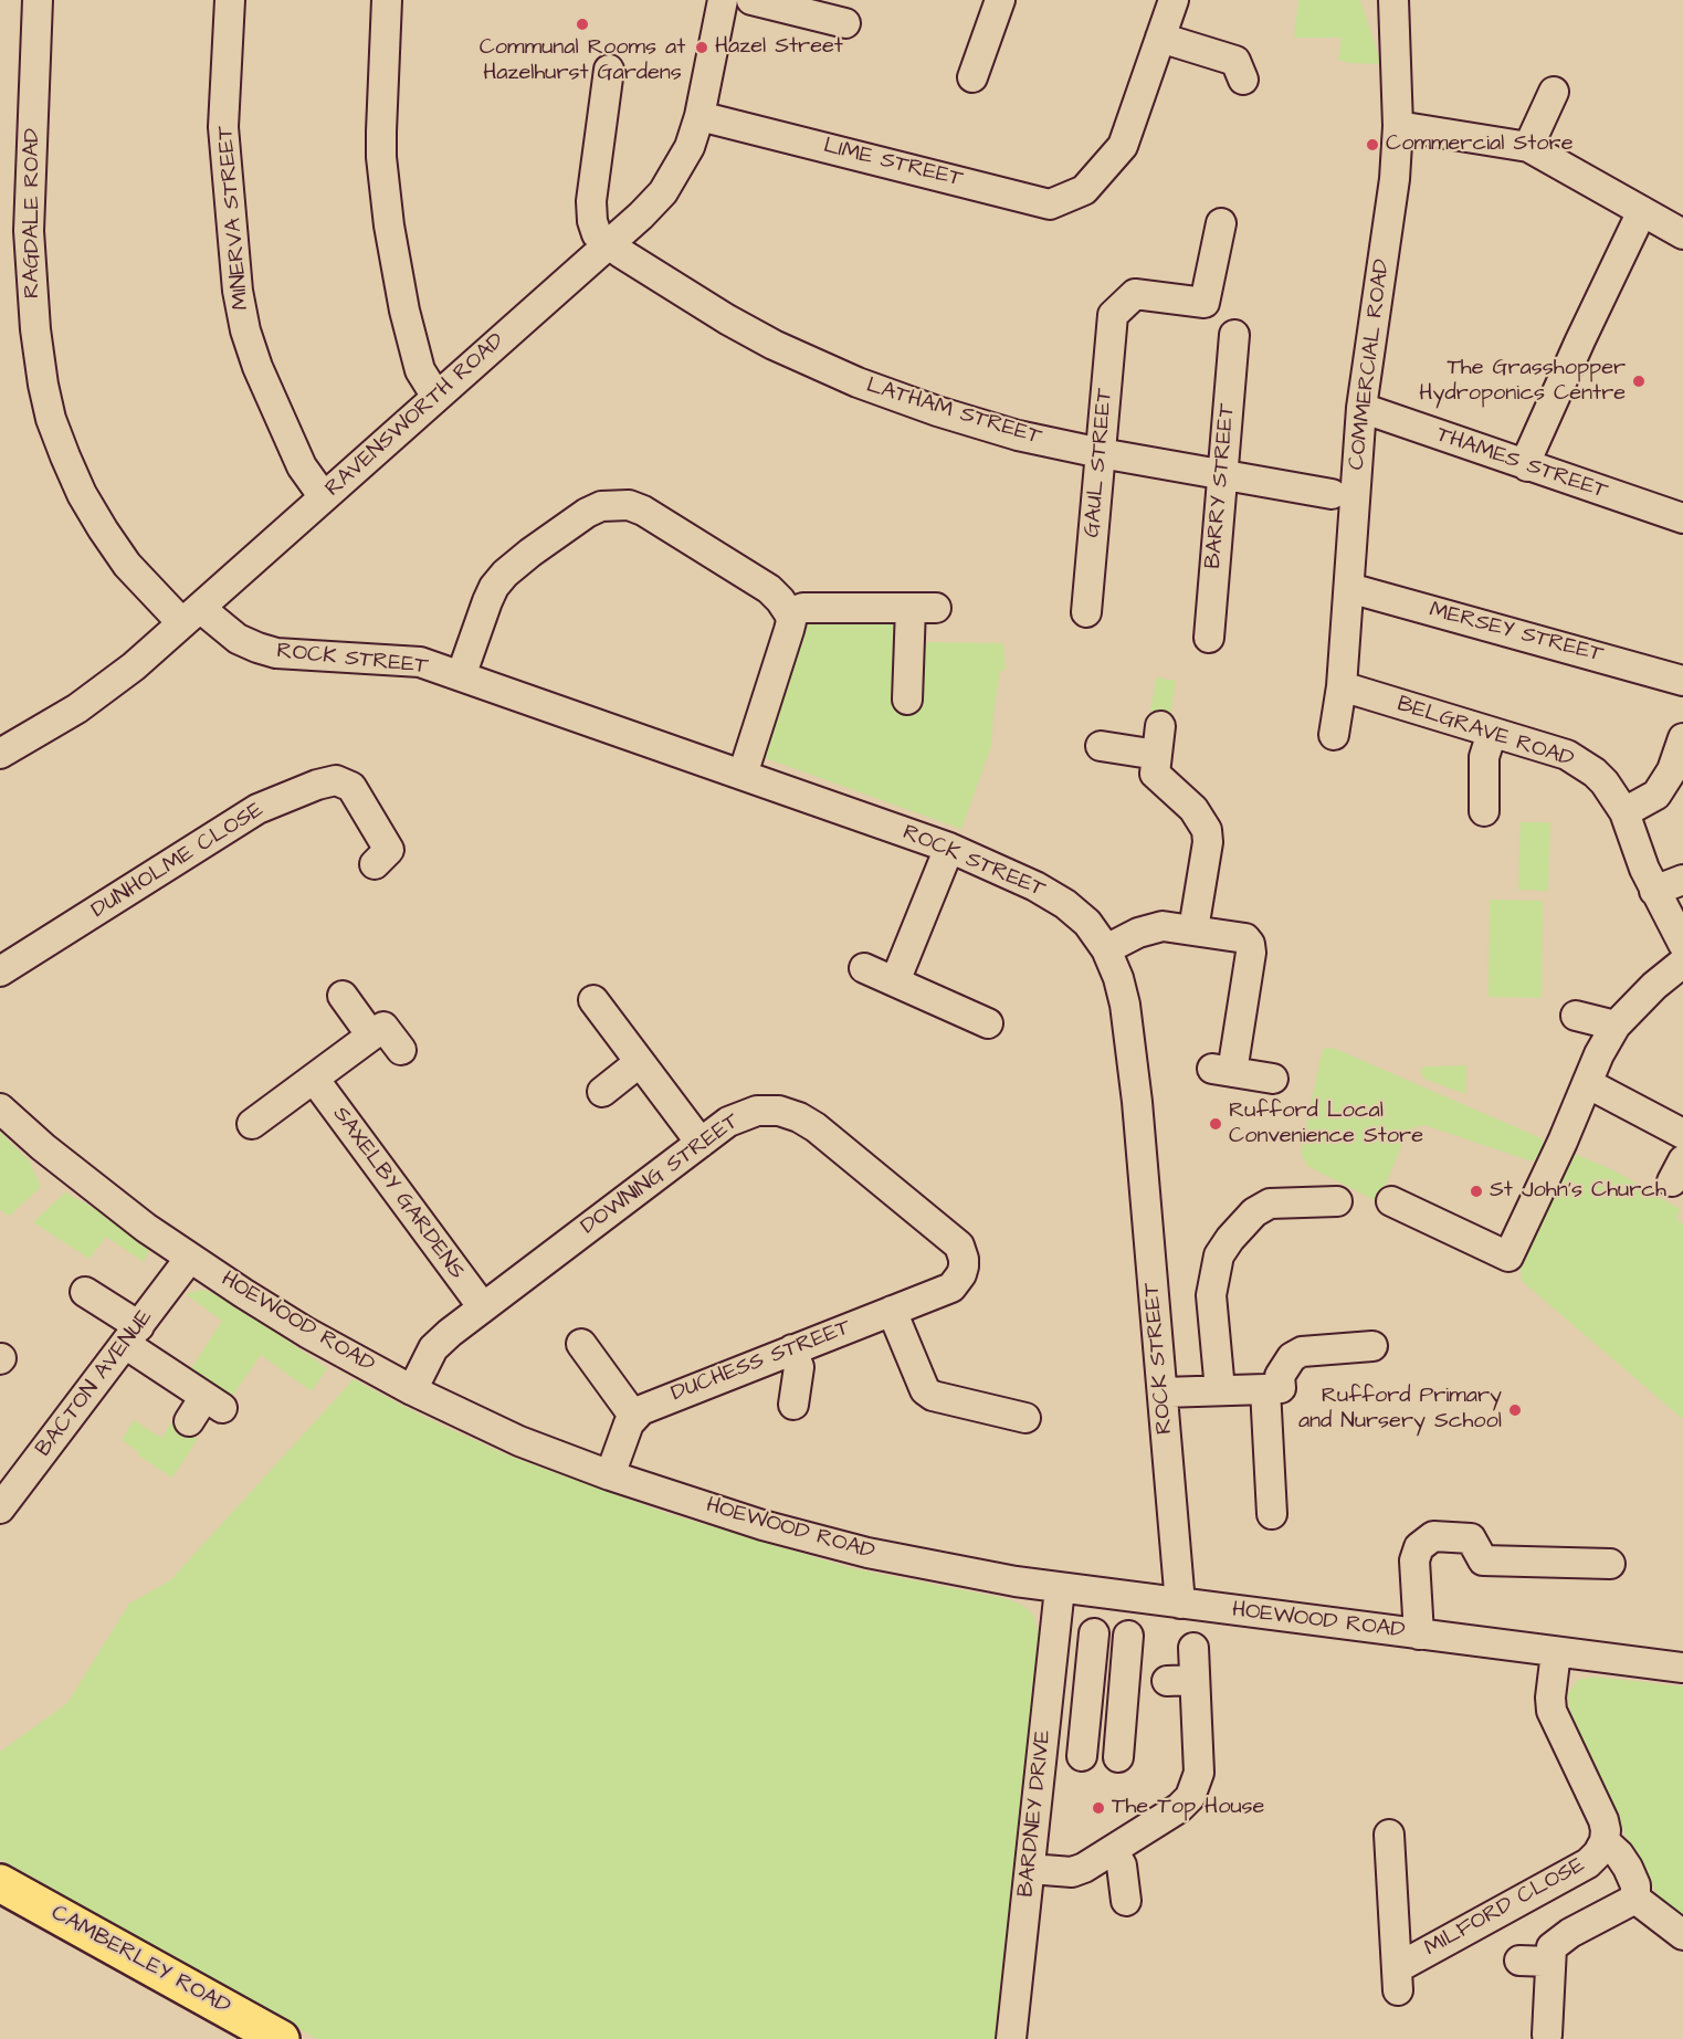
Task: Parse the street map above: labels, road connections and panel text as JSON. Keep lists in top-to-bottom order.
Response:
{
  "streets": {
    "main road": ["CAMBERLEY ROAD"],
    "street": [
      "LIME STREET",
      "RAGDALE ROAD",
      "MINERVA STREET",
      "COMMERCIAL ROAD",
      "LATHAM STREET",
      "RAVENSWORTH ROAD",
      "GAUL STREET",
      "THAMES STREET",
      "BARRY STREET",
      "MERSEY STREET",
      "ROCK STREET",
      "BELGRAVE ROAD",
      "DUNHOLME CLOSE",
      "DOWNING STREET",
      "SAXELBY GARDENS",
      "HOEWOOD ROAD",
      "DUCHESS STREET",
      "BACTON AVENUE",
      "BARDNEY DRIVE",
      "MILFORD CLOSE"
    ]
  },
  "crossings": [
    ["LIME STREET", "RAVENSWORTH ROAD"],
    ["RAGDALE ROAD", "RAVENSWORTH ROAD"],
    ["RAGDALE ROAD", "ROCK STREET"],
    ["MINERVA STREET", "RAVENSWORTH ROAD"],
    ["COMMERCIAL ROAD", "THAMES STREET"],
    ["COMMERCIAL ROAD", "MERSEY STREET"],
    ["COMMERCIAL ROAD", "BELGRAVE ROAD"],
    ["LATHAM STREET", "RAVENSWORTH ROAD"],
    ["LATHAM STREET", "GAUL STREET"],
    ["LATHAM STREET", "BARRY STREET"],
    ["RAVENSWORTH ROAD", "ROCK STREET"],
    ["ROCK STREET", "HOEWOOD ROAD"],
    ["DOWNING STREET", "SAXELBY GARDENS"],
    ["DOWNING STREET", "HOEWOOD ROAD"],
    ["DOWNING STREET", "DUCHESS STREET"],
    ["HOEWOOD ROAD", "BACTON AVENUE"],
    ["HOEWOOD ROAD", "BARDNEY DRIVE"],
    ["HOEWOOD ROAD", "MILFORD CLOSE"]
  ],
  "places": [
    "Communal Rooms at Hazelhurst Gardens",
    "Hazel Street",
    "Commercial Store",
    "The Grasshopper Hydroponics Centre",
    "Rufford Local Convenience Store",
    "St John's Church",
    "Rufford Primary and Nursery School",
    "The Top House"
  ]
}
